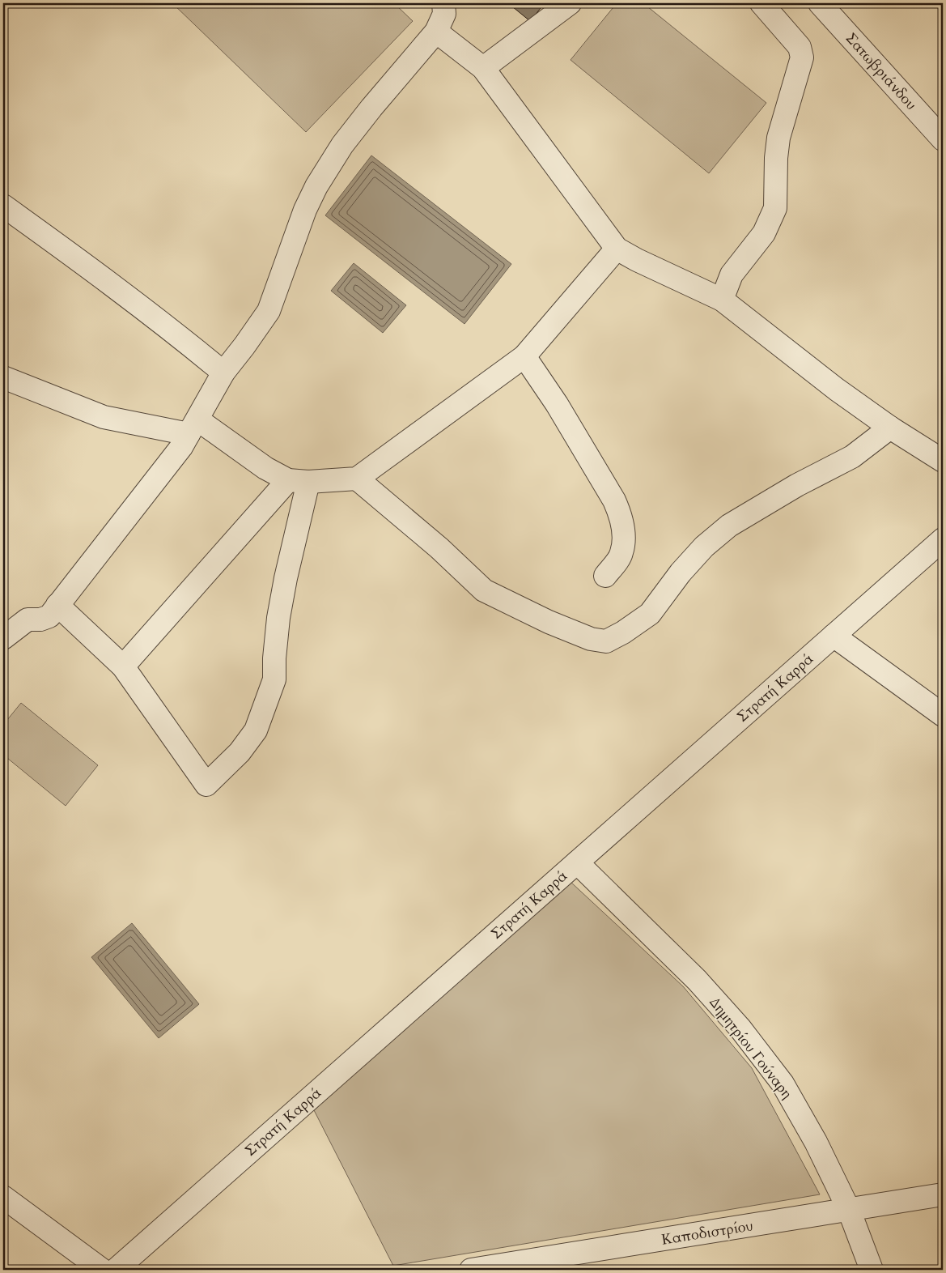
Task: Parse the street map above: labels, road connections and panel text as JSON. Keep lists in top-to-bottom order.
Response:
{
  "streets": {
    "street": [
      "Σατωβριάνδου",
      "Στρατή Καρρά",
      "Δημητρίου Γούναρη",
      "Καποδιστρίου"
    ]
  },
  "crossings": [
    ["Στρατή Καρρά", "Δημητρίου Γούναρη"],
    ["Δημητρίου Γούναρη", "Καποδιστρίου"]
  ]
}
